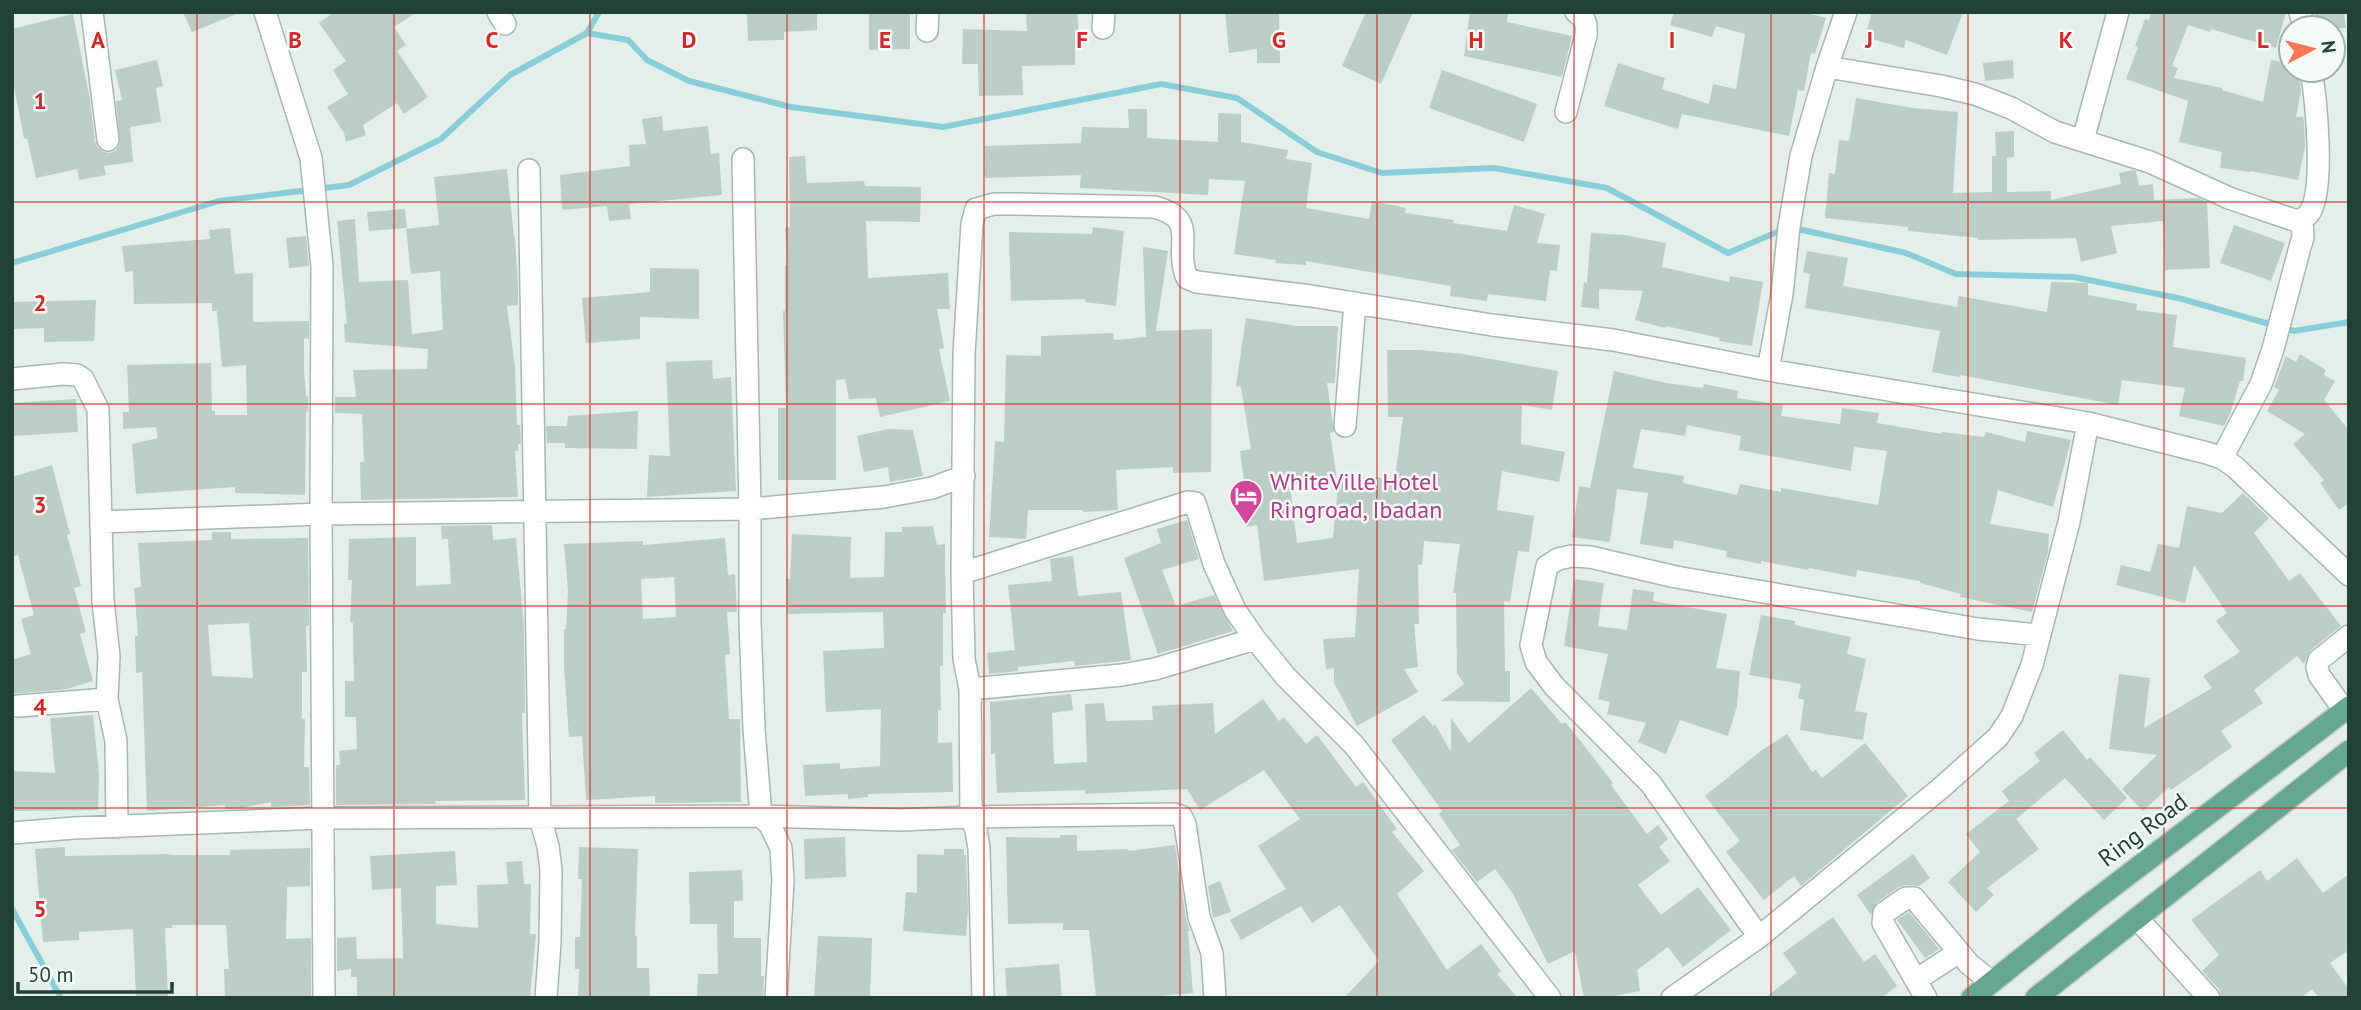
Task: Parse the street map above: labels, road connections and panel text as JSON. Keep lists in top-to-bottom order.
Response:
{
  "streets": {
    "main road": ["Ring Road"]
  },
  "places": {
    "hotel": ["WhiteVille Hotel Ringroad, Ibadan"]
  },
  "scale_bar": "50 m",
  "north": "right",
  "grid": {
    "columns": [
      "A",
      "B",
      "C",
      "D",
      "E",
      "F",
      "G",
      "H",
      "I",
      "J",
      "K",
      "L"
    ],
    "rows": [
      "1",
      "2",
      "3",
      "4",
      "5"
    ]
  }
}
